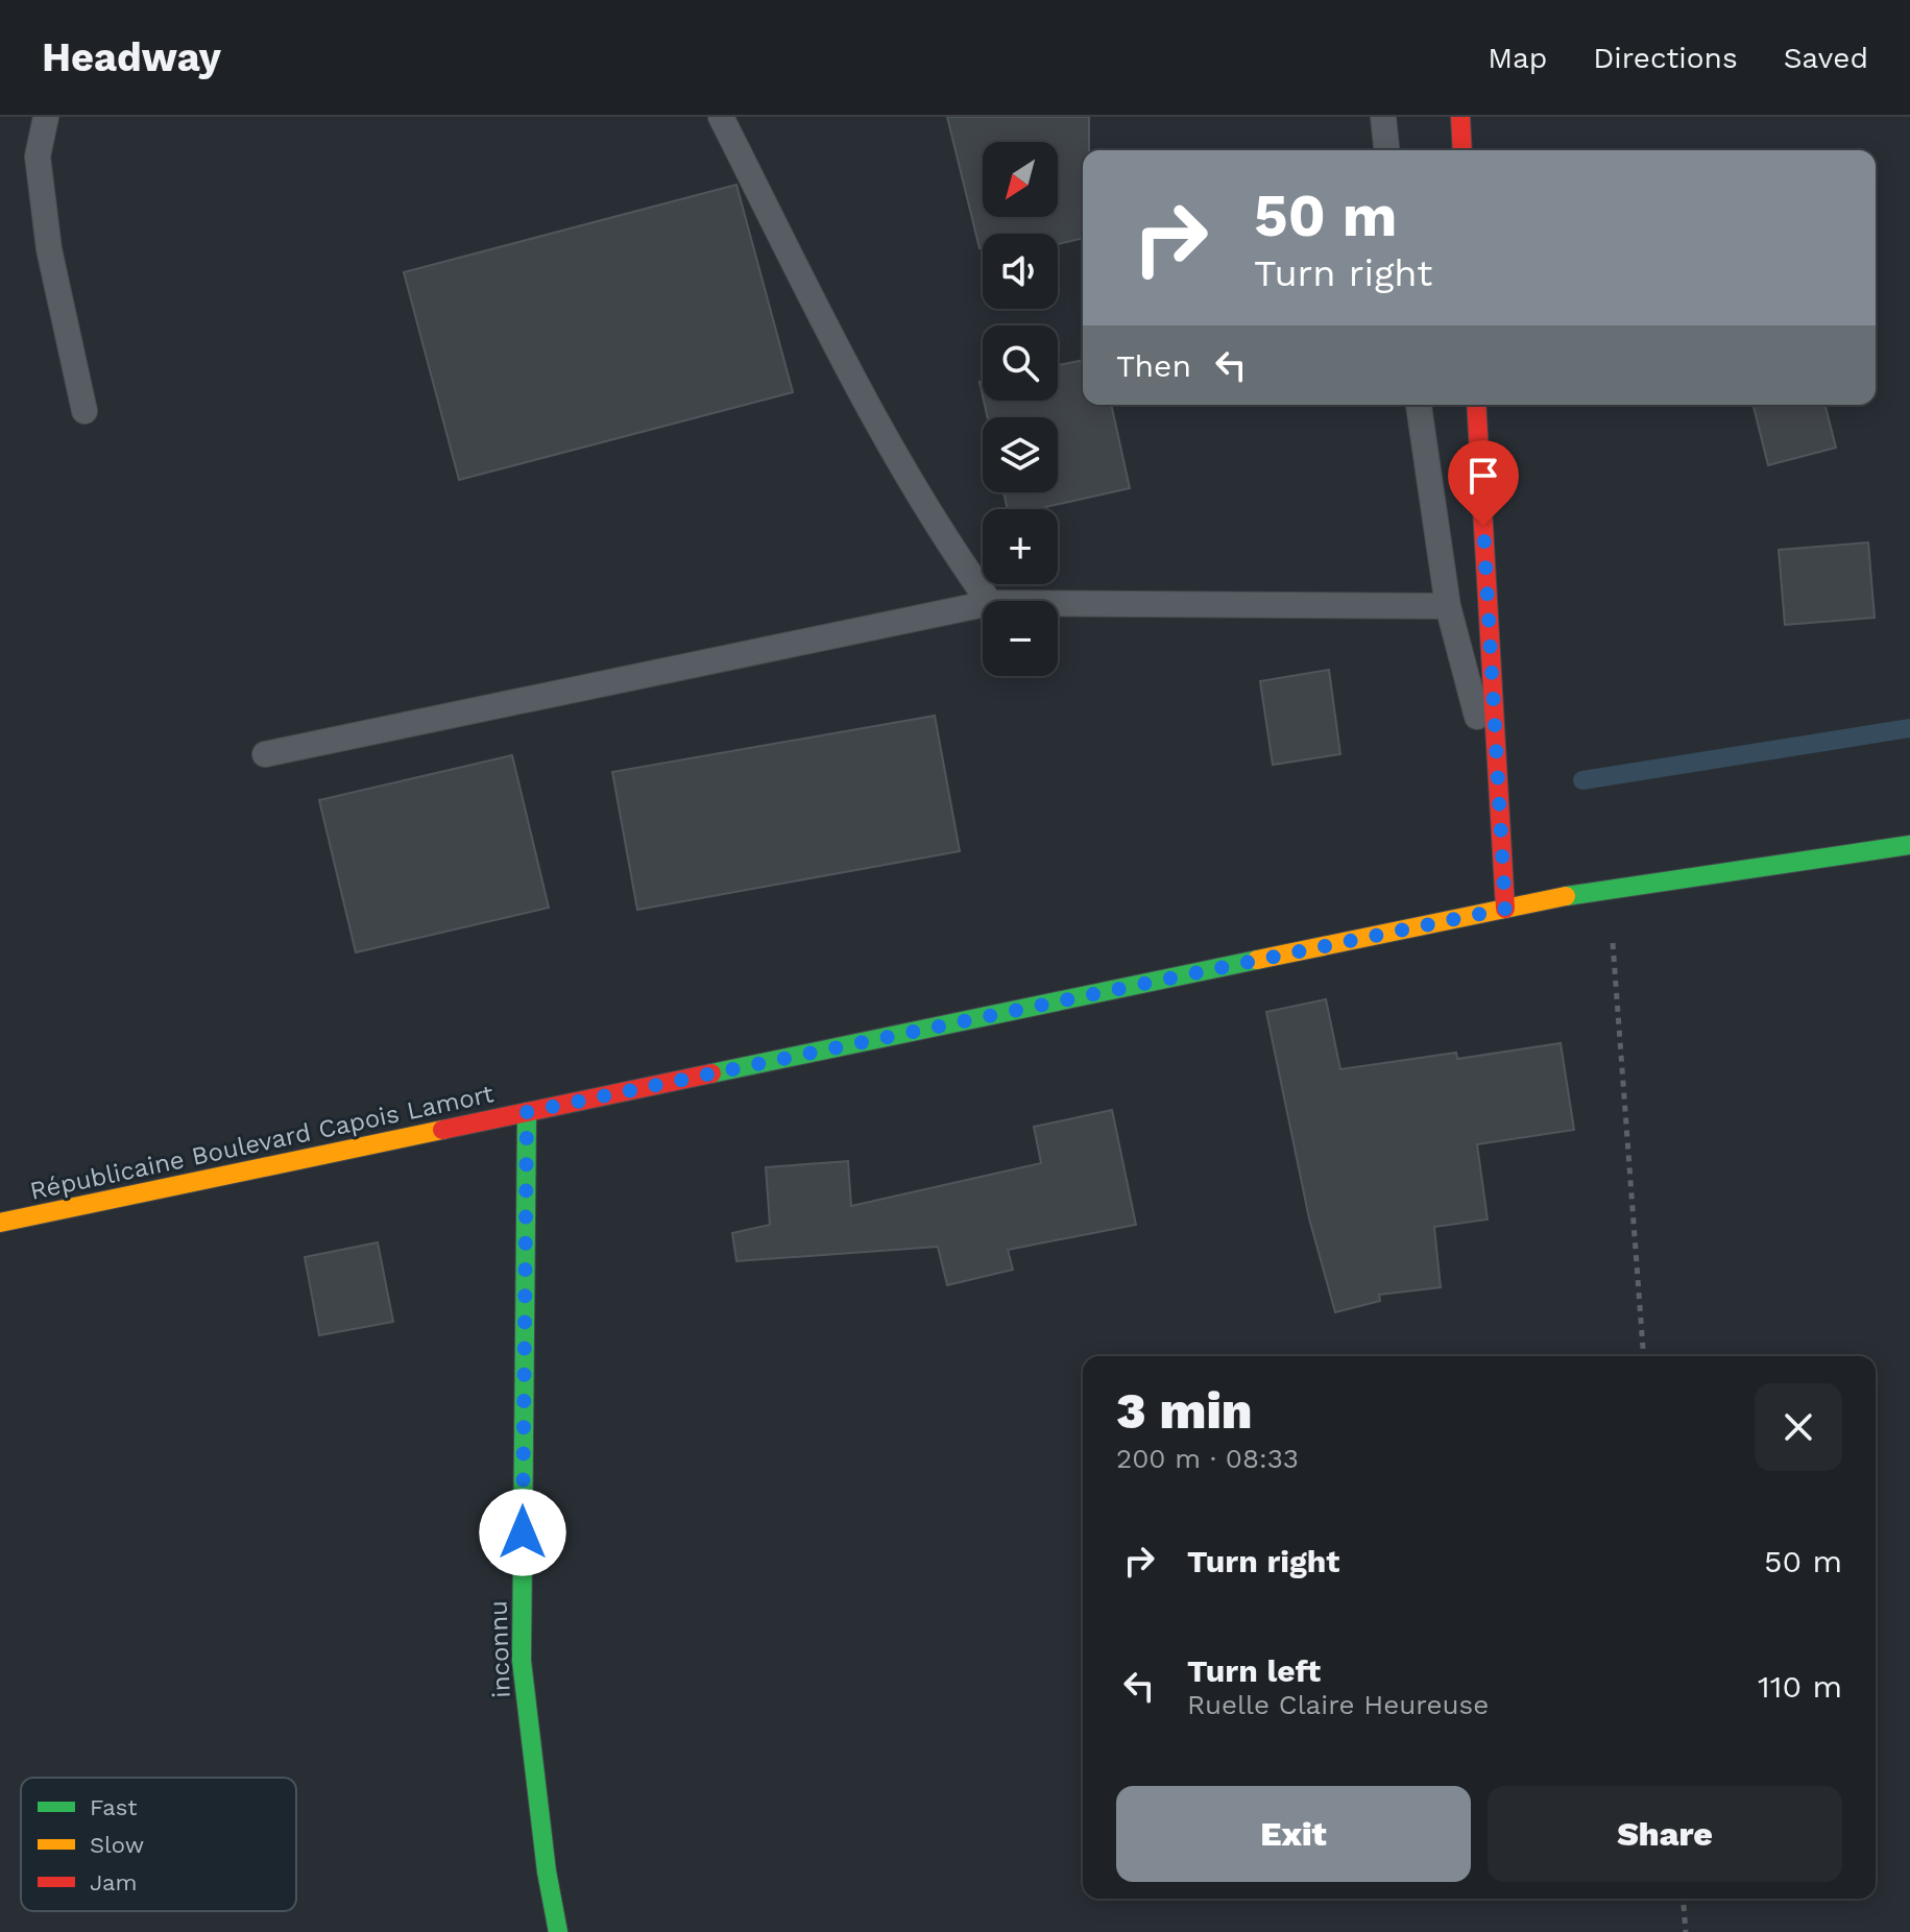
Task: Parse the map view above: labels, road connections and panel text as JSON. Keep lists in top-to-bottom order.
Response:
{
  "streets": {
    "street": ["Républicaine Boulevard Capois Lamort", "inconnu"]
  },
  "crossings": [
    ["Républicaine Boulevard Capois Lamort", "inconnu"]
  ],
  "legend": ["Fast", "Slow", "Jam"],
  "north": "bottom left",
  "page": {
    "header": "Headway",
    "nav": ["Map", "Directions", "Saved"],
    "map_buttons": ["+", "−"],
    "turn": ["50 m", "Turn right"],
    "then": "Then",
    "heading": ["3 min", "200 m · 08:33"],
    "list": [
      {
        "name": "Turn right",
        "value": "50 m"
      },
      {
        "name": "Turn left",
        "note": "Ruelle Claire Heureuse",
        "value": "110 m"
      }
    ],
    "buttons": ["Exit", "Share"]
  }
}
